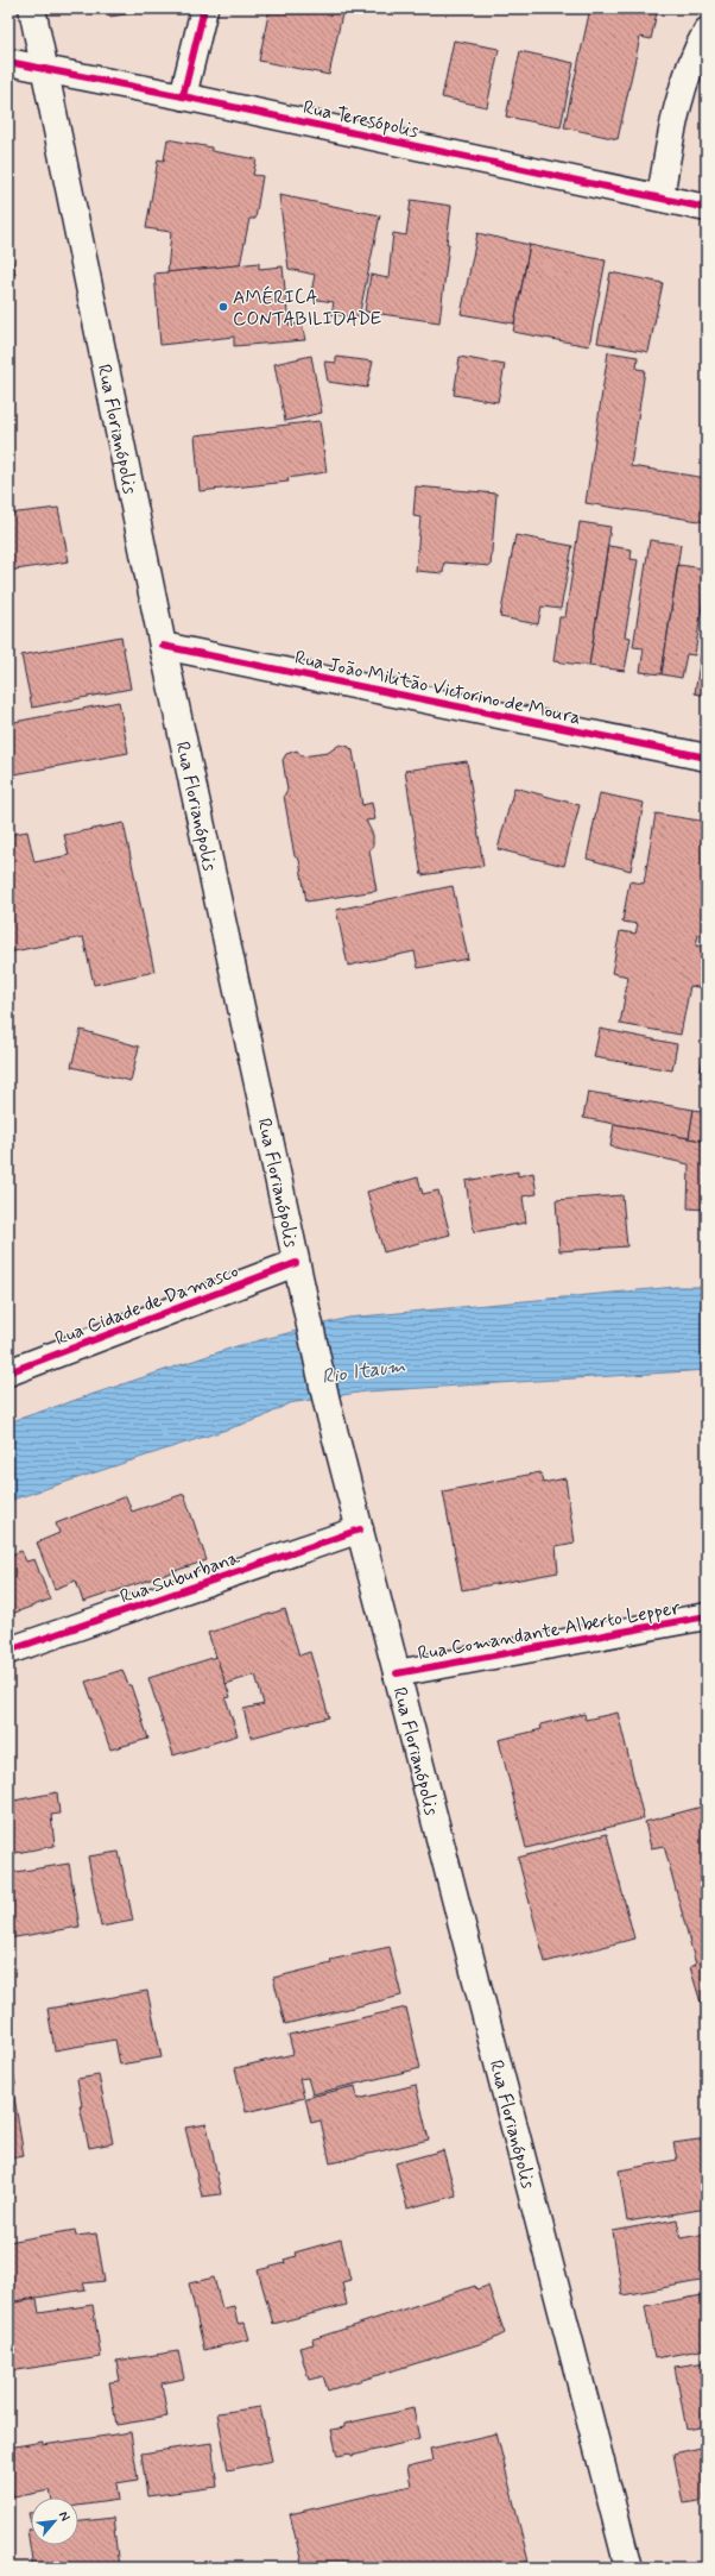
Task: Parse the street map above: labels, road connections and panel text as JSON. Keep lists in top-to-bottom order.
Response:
{
  "streets": {
    "main road": [
      "Rua Teresópolis",
      "Rua Florianópolis",
      "Rua João Militão Victorino de Moura",
      "Rua Cidade de Damasco",
      "Rua Suburbana",
      "Rua Comandante Alberto Lepper"
    ]
  },
  "crossings": [
    ["Rua Teresópolis", "Rua Florianópolis"],
    ["Rua Florianópolis", "Rua João Militão Victorino de Moura"],
    ["Rua Florianópolis", "Rua Cidade de Damasco"],
    ["Rua Florianópolis", "Rua Suburbana"],
    ["Rua Florianópolis", "Rua Comandante Alberto Lepper"]
  ],
  "water": ["Rio Itaum"],
  "places": ["AMÉRICA CONTABILIDADE"],
  "north": "top right"
}
